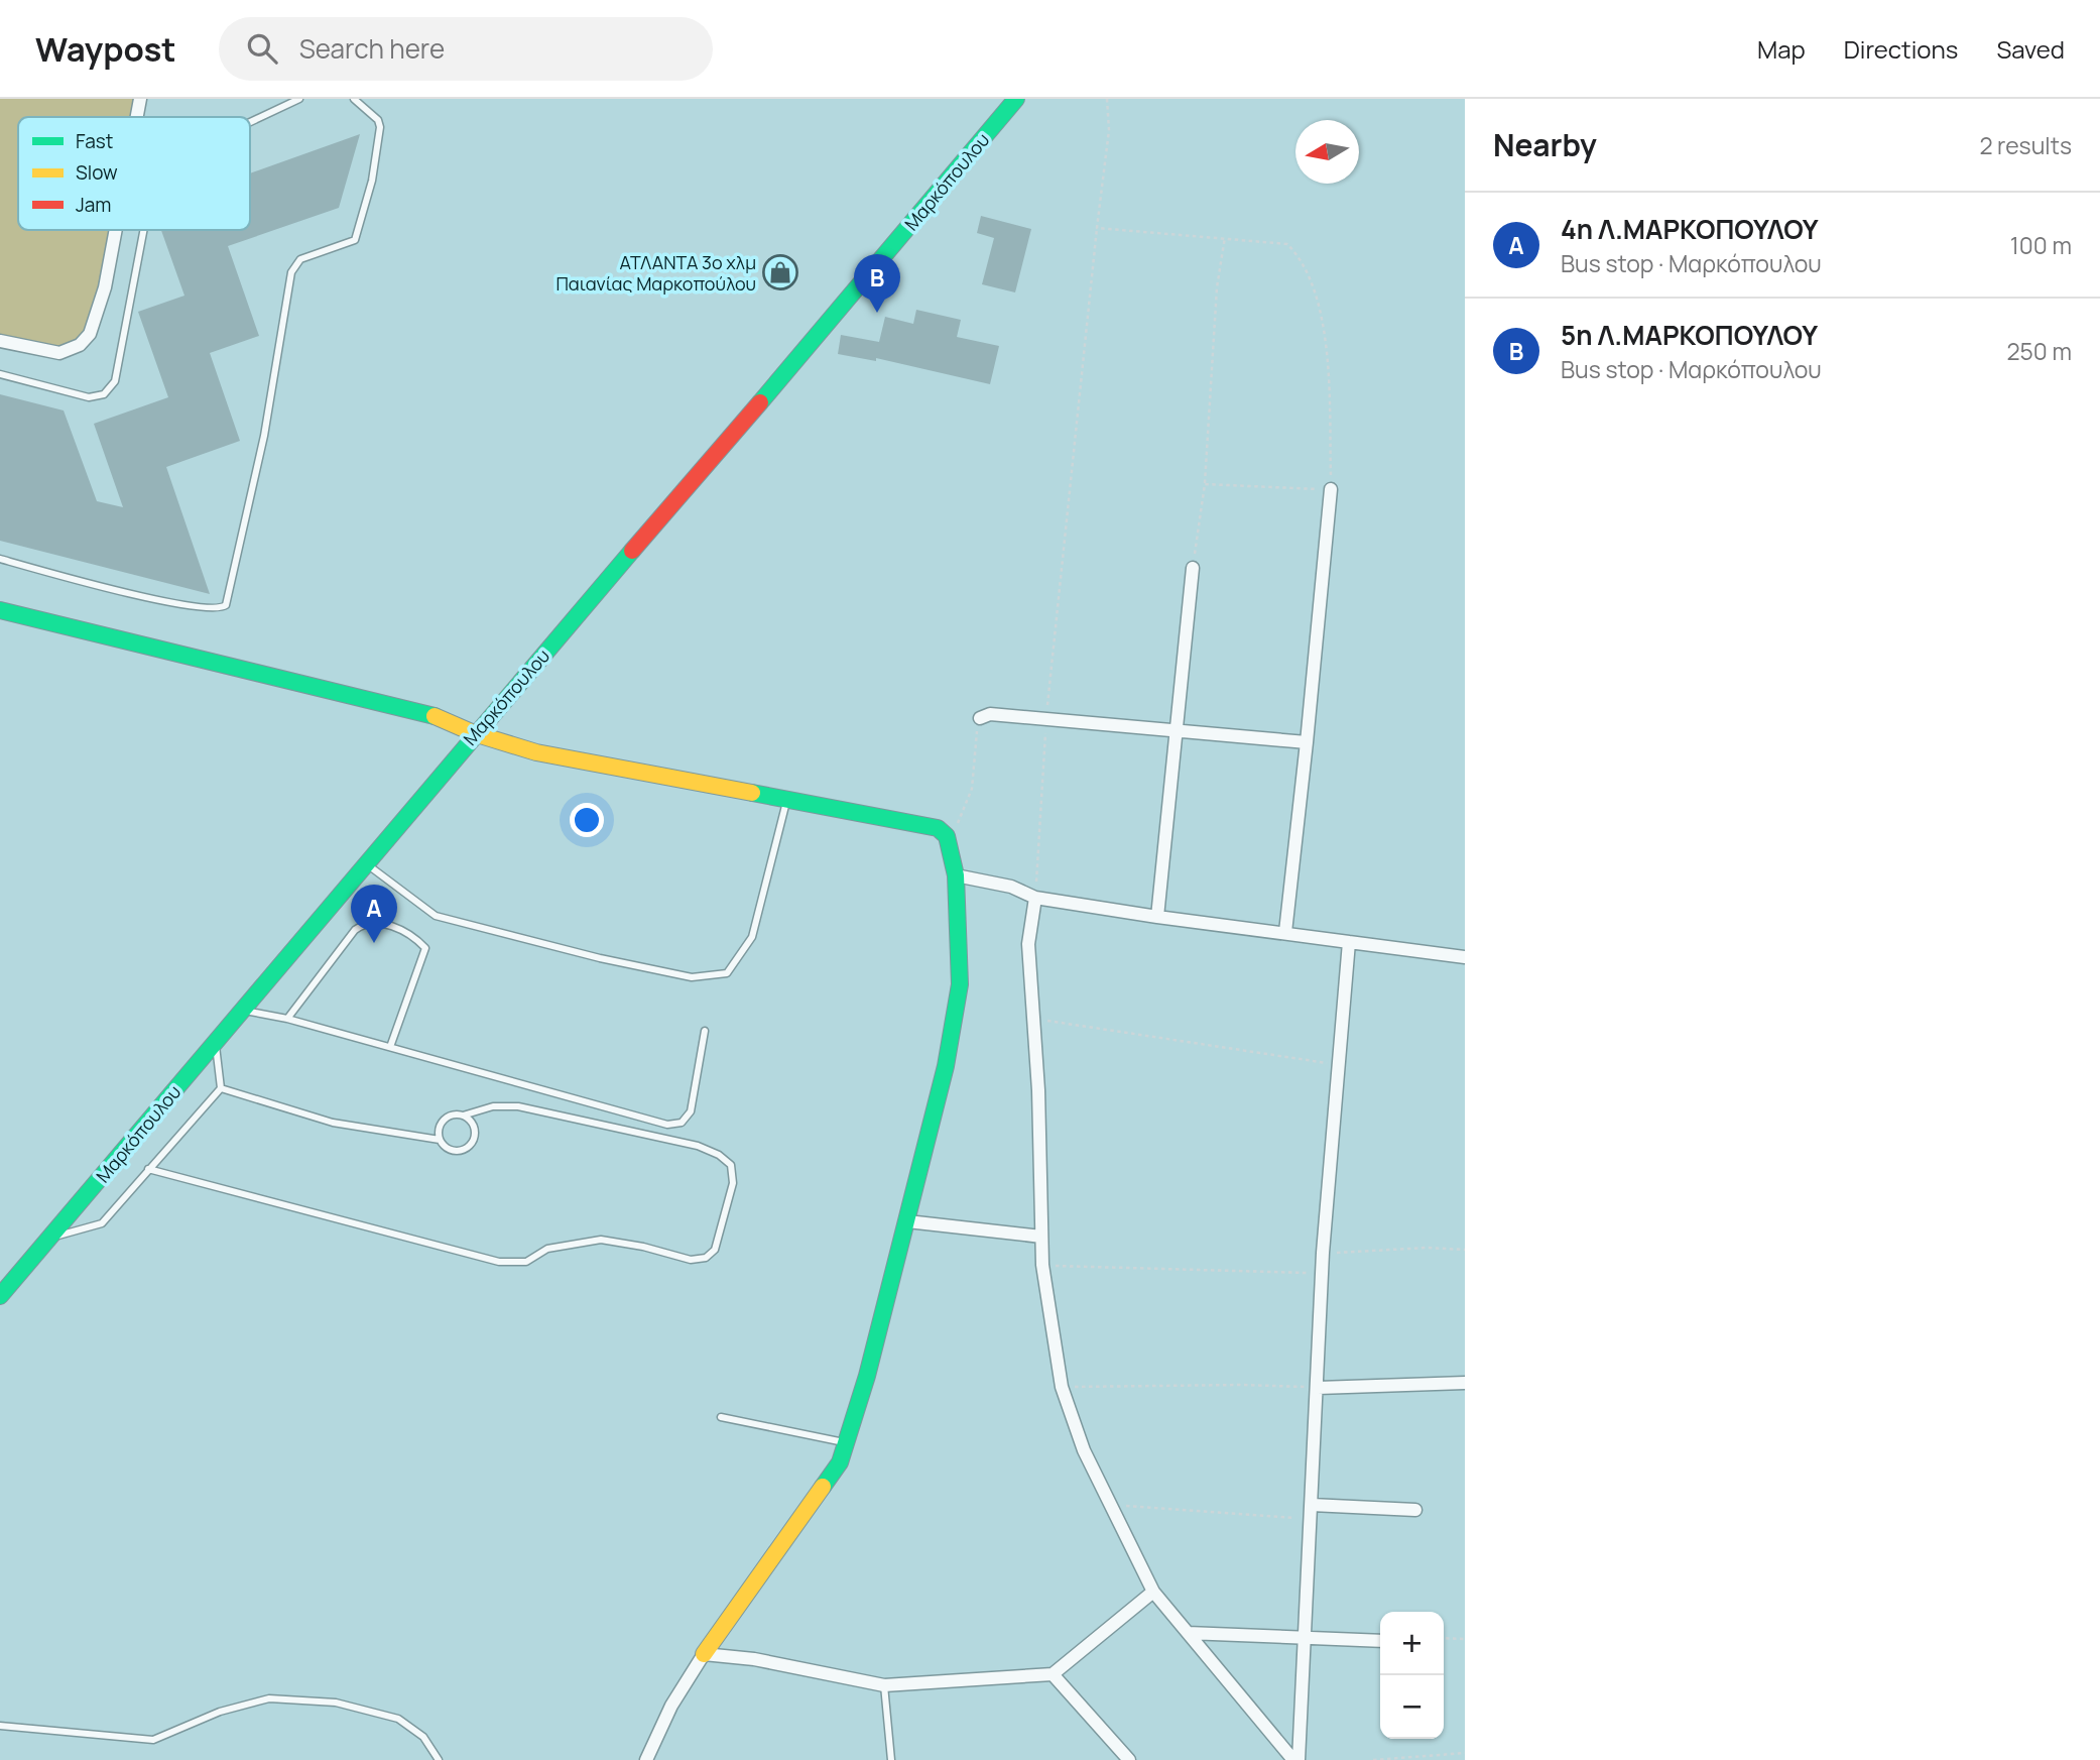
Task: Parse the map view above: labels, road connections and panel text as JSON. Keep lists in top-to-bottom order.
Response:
{
  "streets": {
    "street": ["Μαρκόπουλου"]
  },
  "places": {
    "shop": ["ΑΤΛΑΝΤΑ 3ο χλμ Παιανίας Μαρκοπούλου"]
  },
  "legend": ["Fast", "Slow", "Jam"],
  "north": "left",
  "page": {
    "header": "Waypost",
    "search": "Search here",
    "nav": ["Map", "Directions", "Saved"],
    "heading": ["Nearby", "2 results"],
    "list": [
      {
        "mark": "A",
        "name": "4η Λ.ΜΑΡΚΟΠΟΥΛΟΥ",
        "note": "Bus stop · Μαρκόπουλου",
        "value": "100 m"
      },
      {
        "mark": "B",
        "name": "5η Λ.ΜΑΡΚΟΠΟΥΛΟΥ",
        "note": "Bus stop · Μαρκόπουλου",
        "value": "250 m"
      }
    ],
    "pins": ["B", "A"],
    "map_buttons": ["+", "−"]
  }
}
